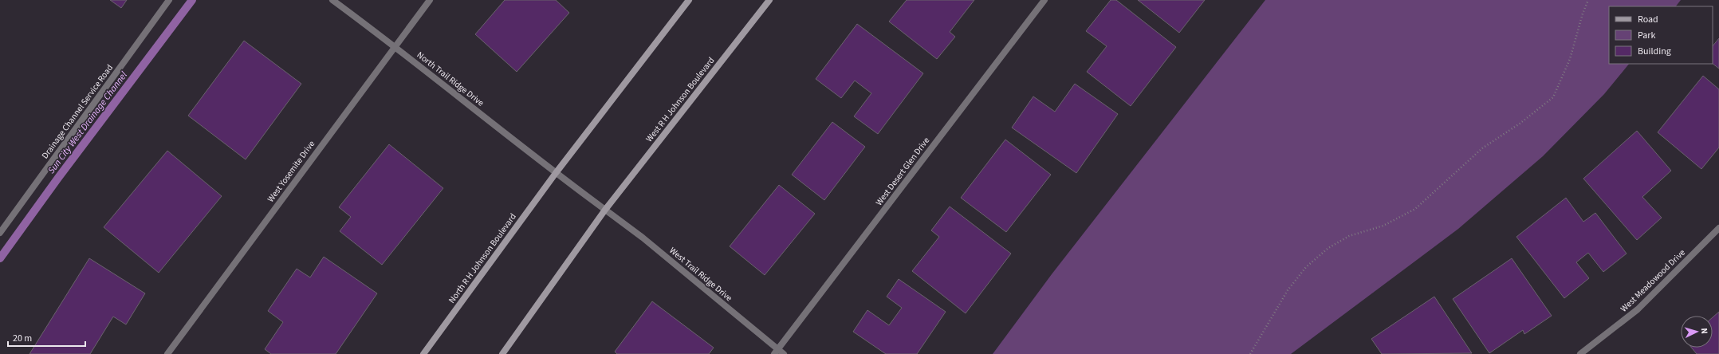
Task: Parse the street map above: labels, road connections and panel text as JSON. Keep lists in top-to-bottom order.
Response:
{
  "streets": {
    "main road": ["West R H Johnson Boulevard", "North R H Johnson Boulevard"],
    "street": [
      "North Trail Ridge Drive",
      "Drainage Channel Service Road",
      "West Yosemite Drive",
      "West Desert Glen Drive",
      "West Trail Ridge Drive",
      "West Meadowood Drive"
    ]
  },
  "crossings": [
    ["North Trail Ridge Drive", "West R H Johnson Boulevard"],
    ["North Trail Ridge Drive", "West Yosemite Drive"],
    ["North Trail Ridge Drive", "North R H Johnson Boulevard"],
    ["North Trail Ridge Drive", "West Trail Ridge Drive"],
    ["West R H Johnson Boulevard", "West Trail Ridge Drive"],
    ["West Desert Glen Drive", "West Trail Ridge Drive"]
  ],
  "water": ["Sun City West Drainage Channel"],
  "legend": ["Road", "Park", "Building"],
  "scale_bar": "20 m",
  "north": "right"
}
